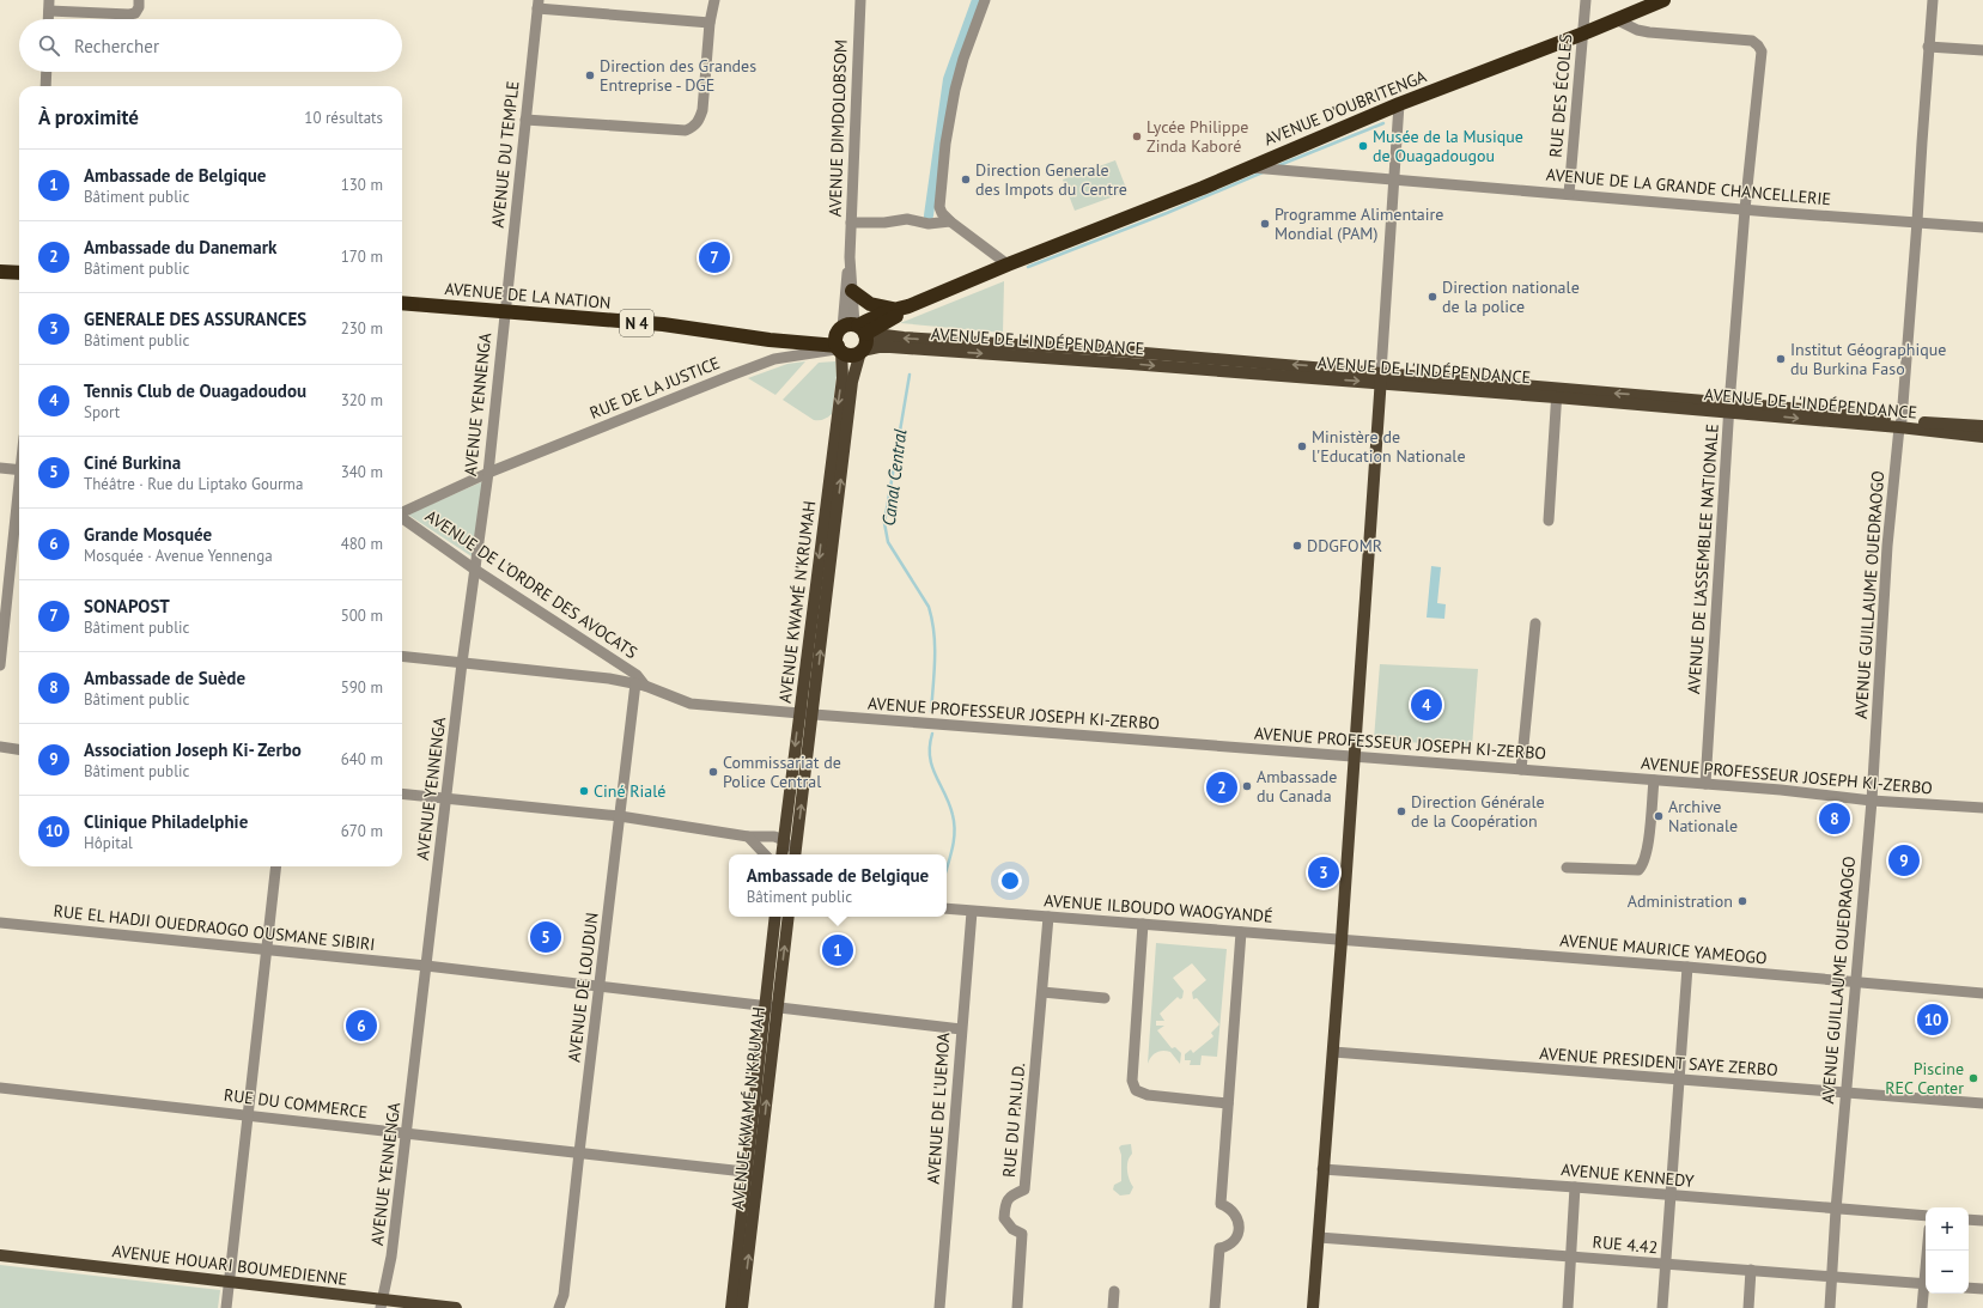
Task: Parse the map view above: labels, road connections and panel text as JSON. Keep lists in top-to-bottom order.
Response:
{
  "streets": {
    "highway": ["AVENUE D'OUBRITENGA", "AVENUE DE LA NATION", "N 4"],
    "main road": ["AVENUE DE L'INDÉPENDANCE", "AVENUE KWAMÉ N'KRUMAH", "AVENUE HOUARI BOUMEDIENNE"],
    "street": [
      "RUE DES ÉCOLES",
      "AVENUE DIMDOLOBSOM",
      "AVENUE DU TEMPLE",
      "AVENUE DE LA GRANDE CHANCELLERIE",
      "RUE DE LA JUSTICE",
      "AVENUE YENNENGA",
      "AVENUE DE L'ASSEMBLEE NATIONALE",
      "AVENUE DE L'ORDRE DES AVOCATS",
      "AVENUE GUILLAUME OUEDRAOGO",
      "AVENUE PROFESSEUR JOSEPH KI-ZERBO",
      "AVENUE ILBOUDO WAOGYANDÉ",
      "RUE EL HADJI OUEDRAOGO OUSMANE SIBIRI",
      "AVENUE MAURICE YAMEOGO",
      "AVENUE DE LOUDUN",
      "AVENUE PRESIDENT SAYE ZERBO",
      "RUE DU COMMERCE",
      "AVENUE DE L'UEMOA",
      "RUE DU P.N.U.D.",
      "AVENUE KENNEDY",
      "RUE 4.42"
    ]
  },
  "crossings": [
    ["RUE DES ÉCOLES", "AVENUE D'OUBRITENGA"],
    ["RUE DES ÉCOLES", "AVENUE DE LA GRANDE CHANCELLERIE"],
    ["AVENUE D'OUBRITENGA", "AVENUE DIMDOLOBSOM"],
    ["AVENUE D'OUBRITENGA", "AVENUE DE LA GRANDE CHANCELLERIE"],
    ["AVENUE D'OUBRITENGA", "AVENUE DE LA NATION"],
    ["AVENUE D'OUBRITENGA", "AVENUE DE L'INDÉPENDANCE"],
    ["AVENUE D'OUBRITENGA", "RUE DE LA JUSTICE"],
    ["AVENUE D'OUBRITENGA", "AVENUE DE L'ASSEMBLEE NATIONALE"],
    ["AVENUE D'OUBRITENGA", "AVENUE KWAMÉ N'KRUMAH"],
    ["AVENUE DIMDOLOBSOM", "AVENUE DE LA NATION"],
    ["AVENUE DIMDOLOBSOM", "AVENUE DE L'INDÉPENDANCE"],
    ["AVENUE DIMDOLOBSOM", "RUE DE LA JUSTICE"],
    ["AVENUE DIMDOLOBSOM", "AVENUE KWAMÉ N'KRUMAH"],
    ["AVENUE DU TEMPLE", "AVENUE DE LA NATION"],
    ["AVENUE DU TEMPLE", "AVENUE YENNENGA"],
    ["AVENUE DE LA GRANDE CHANCELLERIE", "AVENUE DE L'ASSEMBLEE NATIONALE"],
    ["AVENUE DE LA GRANDE CHANCELLERIE", "AVENUE GUILLAUME OUEDRAOGO"],
    ["AVENUE DE LA NATION", "AVENUE DE L'INDÉPENDANCE"],
    ["AVENUE DE LA NATION", "RUE DE LA JUSTICE"],
    ["AVENUE DE LA NATION", "AVENUE YENNENGA"],
    ["AVENUE DE LA NATION", "AVENUE KWAMÉ N'KRUMAH"],
    ["AVENUE DE L'INDÉPENDANCE", "RUE DE LA JUSTICE"],
    ["AVENUE DE L'INDÉPENDANCE", "AVENUE DE L'ASSEMBLEE NATIONALE"],
    ["AVENUE DE L'INDÉPENDANCE", "AVENUE GUILLAUME OUEDRAOGO"],
    ["AVENUE DE L'INDÉPENDANCE", "AVENUE KWAMÉ N'KRUMAH"],
    ["RUE DE LA JUSTICE", "AVENUE YENNENGA"],
    ["RUE DE LA JUSTICE", "AVENUE KWAMÉ N'KRUMAH"],
    ["AVENUE YENNENGA", "AVENUE DE L'ORDRE DES AVOCATS"],
    ["AVENUE YENNENGA", "RUE EL HADJI OUEDRAOGO OUSMANE SIBIRI"],
    ["AVENUE YENNENGA", "RUE DU COMMERCE"],
    ["AVENUE YENNENGA", "AVENUE HOUARI BOUMEDIENNE"],
    ["AVENUE DE L'ASSEMBLEE NATIONALE", "AVENUE PROFESSEUR JOSEPH KI-ZERBO"],
    ["AVENUE DE L'ORDRE DES AVOCATS", "AVENUE PROFESSEUR JOSEPH KI-ZERBO"],
    ["AVENUE DE L'ORDRE DES AVOCATS", "AVENUE DE LOUDUN"],
    ["AVENUE GUILLAUME OUEDRAOGO", "AVENUE PROFESSEUR JOSEPH KI-ZERBO"],
    ["AVENUE GUILLAUME OUEDRAOGO", "AVENUE MAURICE YAMEOGO"],
    ["AVENUE GUILLAUME OUEDRAOGO", "AVENUE PRESIDENT SAYE ZERBO"],
    ["AVENUE GUILLAUME OUEDRAOGO", "AVENUE KENNEDY"],
    ["AVENUE GUILLAUME OUEDRAOGO", "RUE 4.42"],
    ["AVENUE KWAMÉ N'KRUMAH", "AVENUE PROFESSEUR JOSEPH KI-ZERBO"],
    ["AVENUE KWAMÉ N'KRUMAH", "RUE EL HADJI OUEDRAOGO OUSMANE SIBIRI"],
    ["AVENUE KWAMÉ N'KRUMAH", "RUE DU COMMERCE"],
    ["AVENUE PROFESSEUR JOSEPH KI-ZERBO", "AVENUE DE LOUDUN"],
    ["AVENUE ILBOUDO WAOGYANDÉ", "AVENUE MAURICE YAMEOGO"],
    ["AVENUE ILBOUDO WAOGYANDÉ", "AVENUE DE L'UEMOA"],
    ["AVENUE ILBOUDO WAOGYANDÉ", "RUE DU P.N.U.D."],
    ["RUE EL HADJI OUEDRAOGO OUSMANE SIBIRI", "AVENUE DE LOUDUN"],
    ["RUE EL HADJI OUEDRAOGO OUSMANE SIBIRI", "AVENUE DE L'UEMOA"],
    ["AVENUE DE LOUDUN", "RUE DU COMMERCE"]
  ],
  "water": ["Canal Central"],
  "places": [
    "Direction des Grandes Entreprise - DGE",
    "Lycée Philippe Zinda Kaboré",
    "Musée de la Musique de Ouagadougou",
    "Direction Generale des Impots du Centre",
    "Programme Alimentaire Mondial (PAM)",
    "Direction nationale de la police",
    "Institut Géographique du Burkina Faso",
    "Ministère de l'Education Nationale",
    "DDGFOMR",
    "Commissariat de Police Central",
    "Ambassade du Canada",
    "Ciné Rialé",
    "Direction Générale de la Coopération",
    "Archive Nationale",
    "Administration",
    "Piscine REC Center"
  ],
  "page": {
    "search": "Rechercher",
    "heading": ["À proximité", "10 résultats"],
    "list": [
      {
        "mark": "1",
        "name": "Ambassade de Belgique",
        "note": "Bâtiment public",
        "value": "130 m"
      },
      {
        "mark": "2",
        "name": "Ambassade du Danemark",
        "note": "Bâtiment public",
        "value": "170 m"
      },
      {
        "mark": "3",
        "name": "GENERALE DES ASSURANCES",
        "note": "Bâtiment public",
        "value": "230 m"
      },
      {
        "mark": "4",
        "name": "Tennis Club de Ouagadoudou",
        "note": "Sport",
        "value": "320 m"
      },
      {
        "mark": "5",
        "name": "Ciné Burkina",
        "note": "Théâtre · Rue du Liptako Gourma",
        "value": "340 m"
      },
      {
        "mark": "6",
        "name": "Grande Mosquée",
        "note": "Mosquée · Avenue Yennenga",
        "value": "480 m"
      },
      {
        "mark": "7",
        "name": "SONAPOST",
        "note": "Bâtiment public",
        "value": "500 m"
      },
      {
        "mark": "8",
        "name": "Ambassade de Suède",
        "note": "Bâtiment public",
        "value": "590 m"
      },
      {
        "mark": "9",
        "name": "Association Joseph Ki- Zerbo",
        "note": "Bâtiment public",
        "value": "640 m"
      },
      {
        "mark": "10",
        "name": "Clinique Philadelphie",
        "note": "Hôpital",
        "value": "670 m"
      }
    ],
    "pins": [
      "7",
      "4",
      "2",
      "8",
      "9",
      "3",
      "5",
      "1",
      "10",
      "6"
    ],
    "popup": ["Ambassade de Belgique", "Bâtiment public"],
    "map_buttons": ["+", "−"]
  }
}
